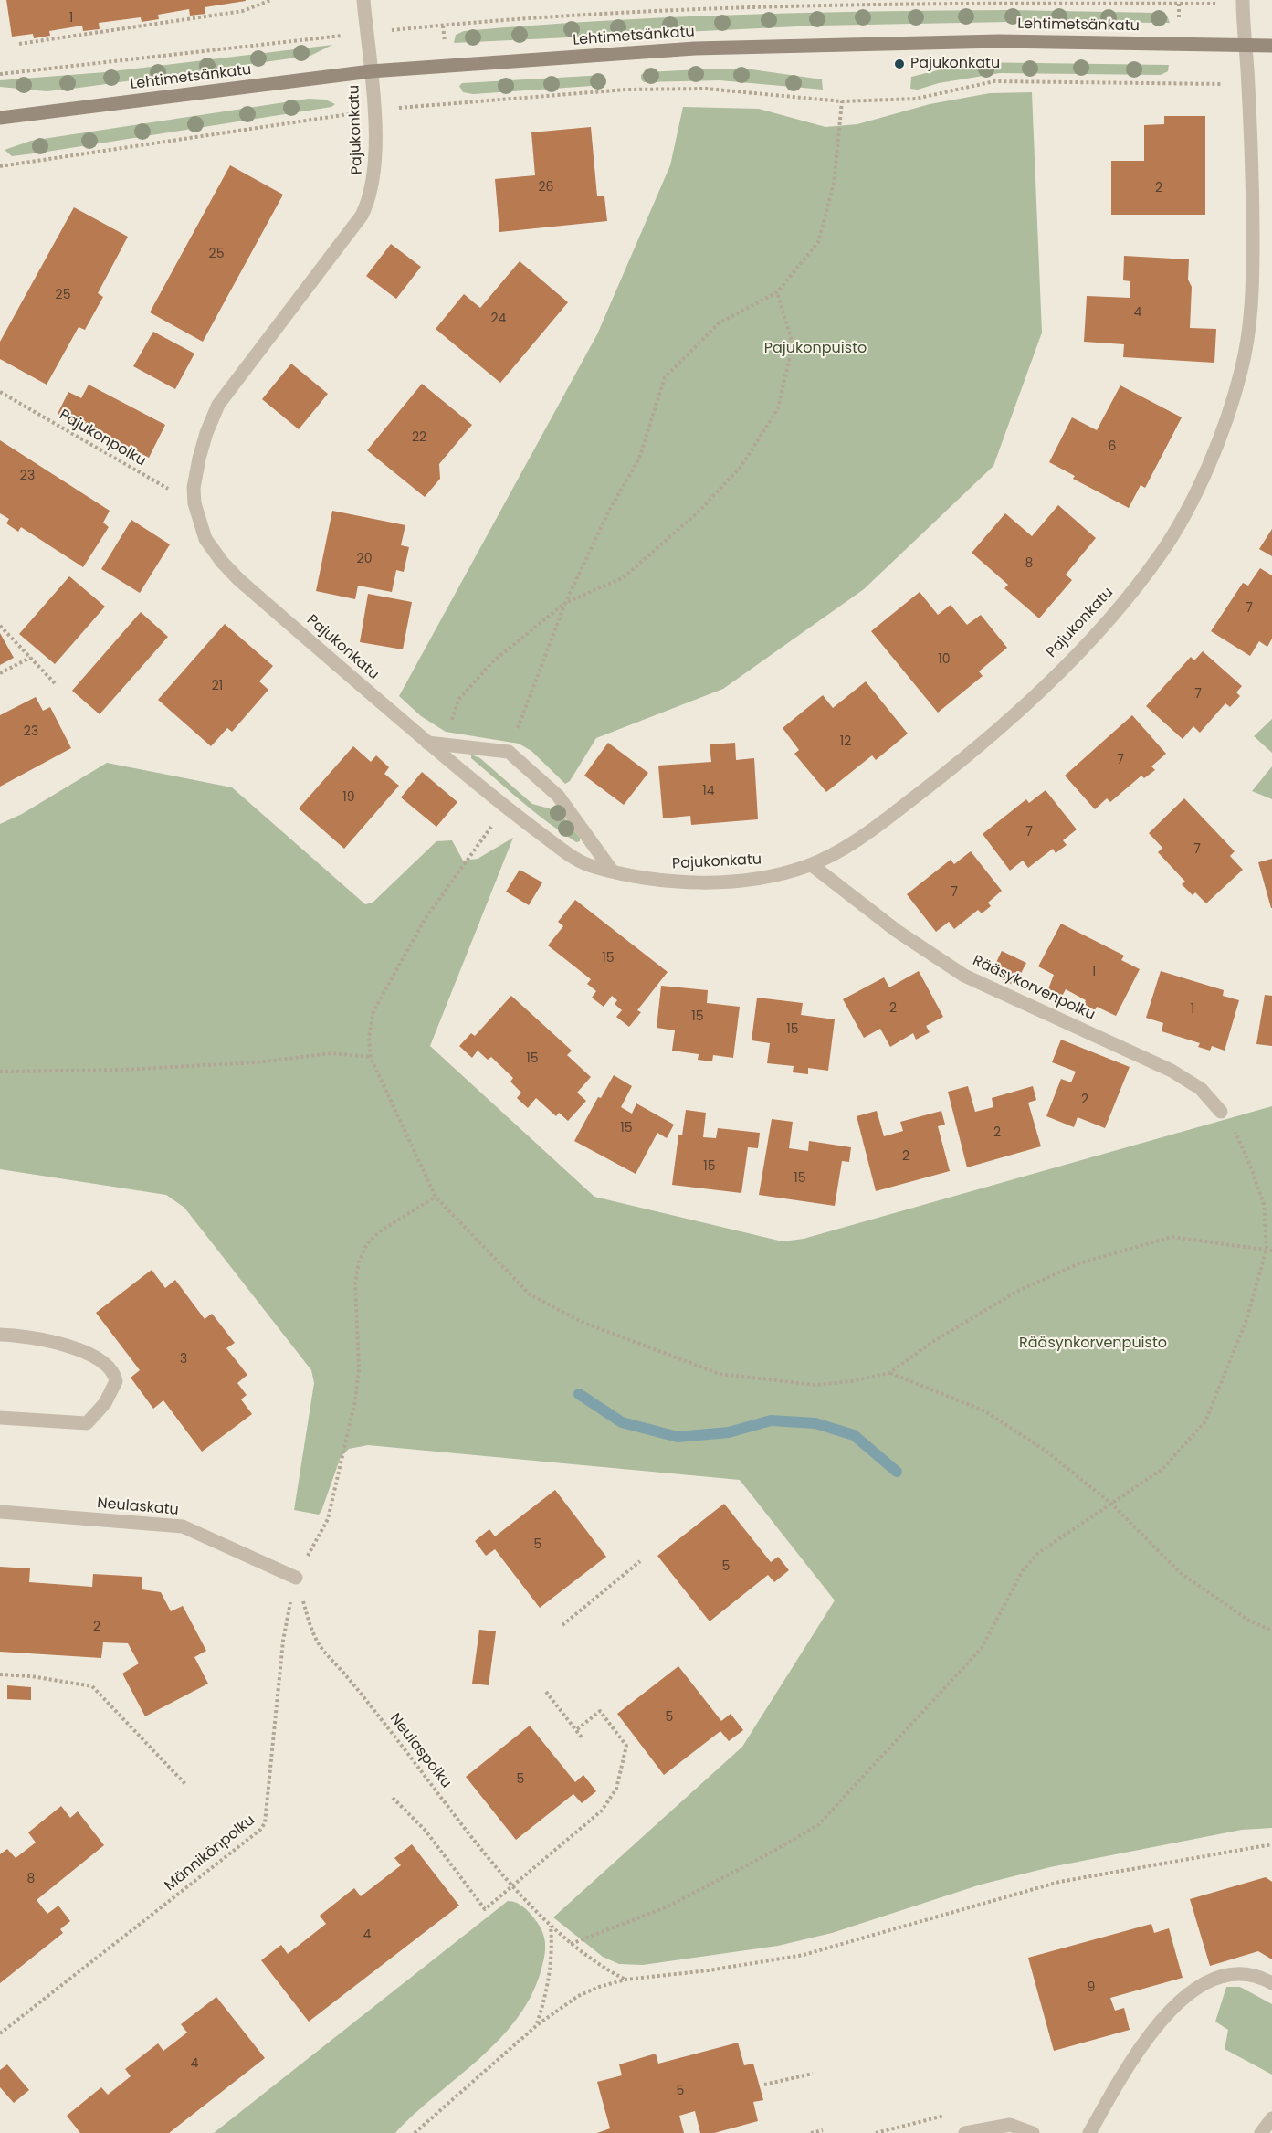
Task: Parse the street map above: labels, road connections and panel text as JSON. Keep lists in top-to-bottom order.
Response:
{
  "streets": {
    "street": [
      "Lehtimetsänkatu",
      "Pajukonkatu",
      "Rääsykorvenpolku",
      "Neulaskatu"
    ],
    "path": ["Pajukonpolku", "Neulaspolku", "Männikönpolku"]
  },
  "crossings": [
    ["Lehtimetsänkatu", "Pajukonkatu"],
    ["Pajukonkatu", "Pajukonpolku"],
    ["Pajukonkatu", "Rääsykorvenpolku"],
    ["Neulaskatu", "Neulaspolku"],
    ["Neulaskatu", "Männikönpolku"],
    ["Neulaspolku", "Männikönpolku"]
  ],
  "parks": ["Pajukonpuisto", "Rääsynkorvenpuisto"],
  "places": ["Pajukonkatu"],
  "house_numbers": [
    "1",
    "26",
    "2",
    "25",
    "25",
    "4",
    "24",
    "22",
    "6",
    "23",
    "20",
    "8",
    "7",
    "10",
    "21",
    "7",
    "23",
    "12",
    "7",
    "14",
    "19",
    "7",
    "7",
    "7",
    "15",
    "1",
    "2",
    "1",
    "15",
    "15",
    "15",
    "2",
    "15",
    "2",
    "2",
    "15",
    "15",
    "3",
    "5",
    "5",
    "2",
    "5",
    "5",
    "8",
    "4",
    "9",
    "4",
    "5"
  ]
}
